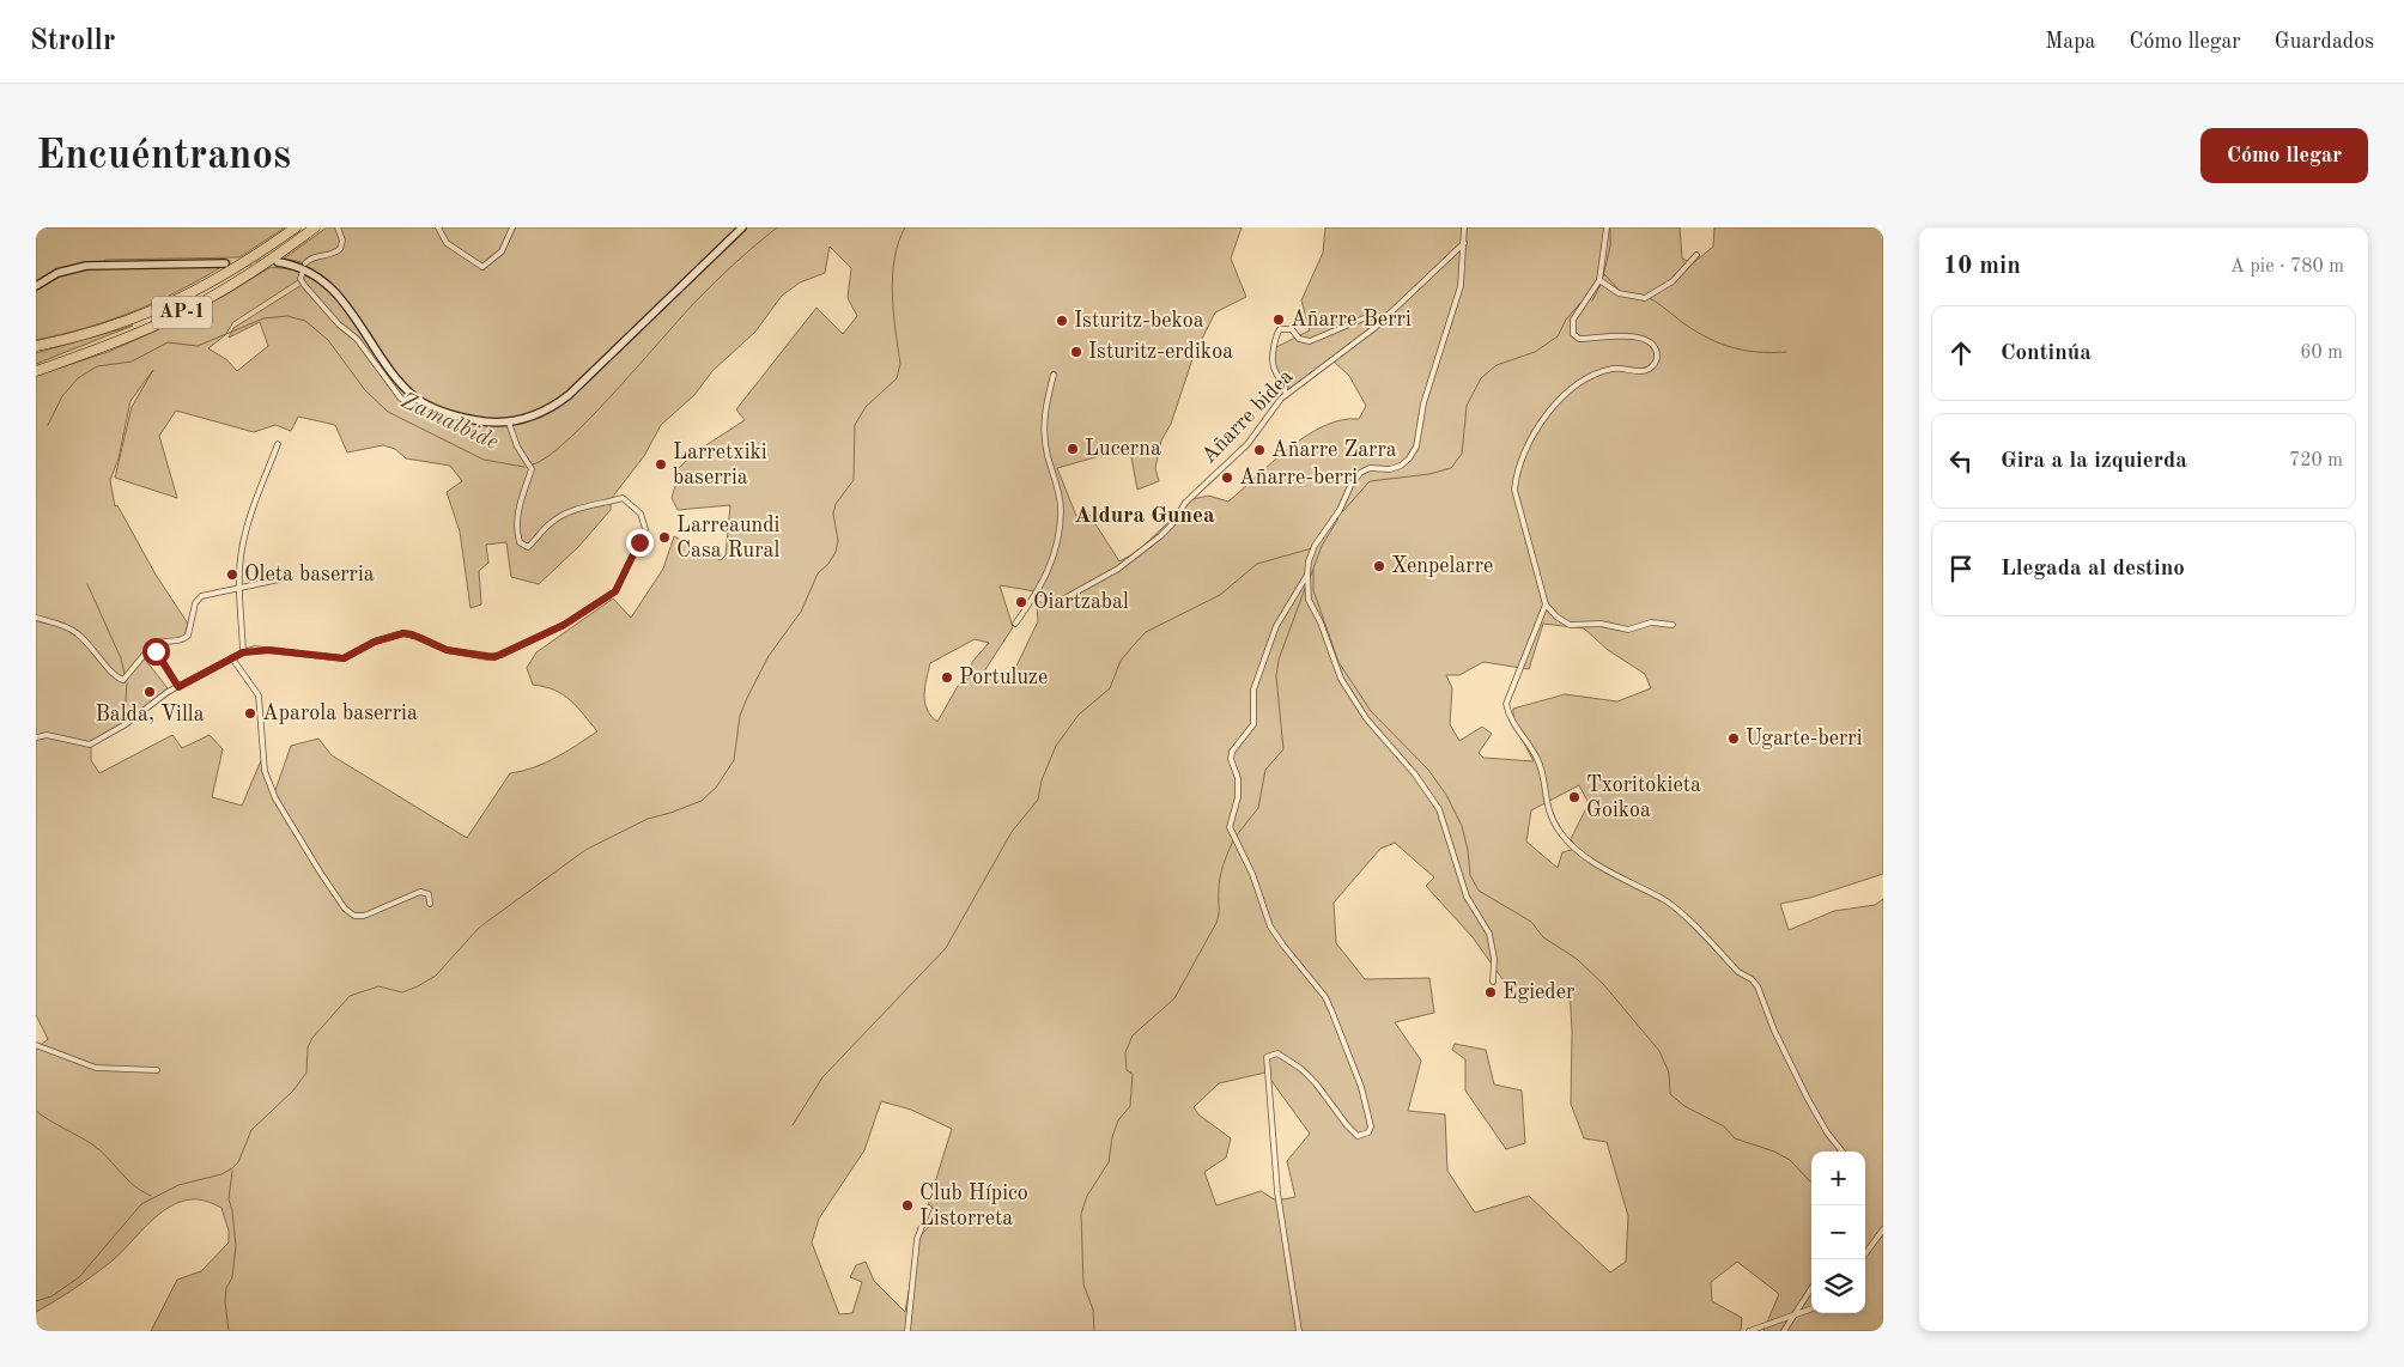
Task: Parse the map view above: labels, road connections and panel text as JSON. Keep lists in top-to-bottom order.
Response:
{
  "streets": {
    "highway": ["AP-1"],
    "street": ["Añarre bidea"]
  },
  "districts": ["Aldura Gunea"],
  "water": ["Zamalbide"],
  "places": [
    "Añarre Berri",
    "Isturitz-bekoa",
    "Isturitz-erdikoa",
    "Lucerna",
    "Añarre Zarra",
    "Larretxiki baserria",
    "Añarre-berri",
    "Larreaundi Casa Rural",
    "Xenpelarre",
    "Oleta baserria",
    "Oiartzabal",
    "Portuluze",
    "Balda, Villa",
    "Aparola baserria",
    "Ugarte-berri",
    "Txoritokieta Goikoa",
    "Egieder",
    "Club Hípico Listorreta"
  ],
  "page": {
    "header": "Strollr",
    "nav": ["Mapa", "Cómo llegar", "Guardados"],
    "buttons": "Cómo llegar",
    "title": "Encuéntranos",
    "heading": ["10 min", "A pie · 780 m"],
    "list": [
      ["Continúa", "60 m"],
      ["Gira a la izquierda", "720 m"],
      "Llegada al destino"
    ],
    "map_buttons": ["+", "−"]
  }
}
